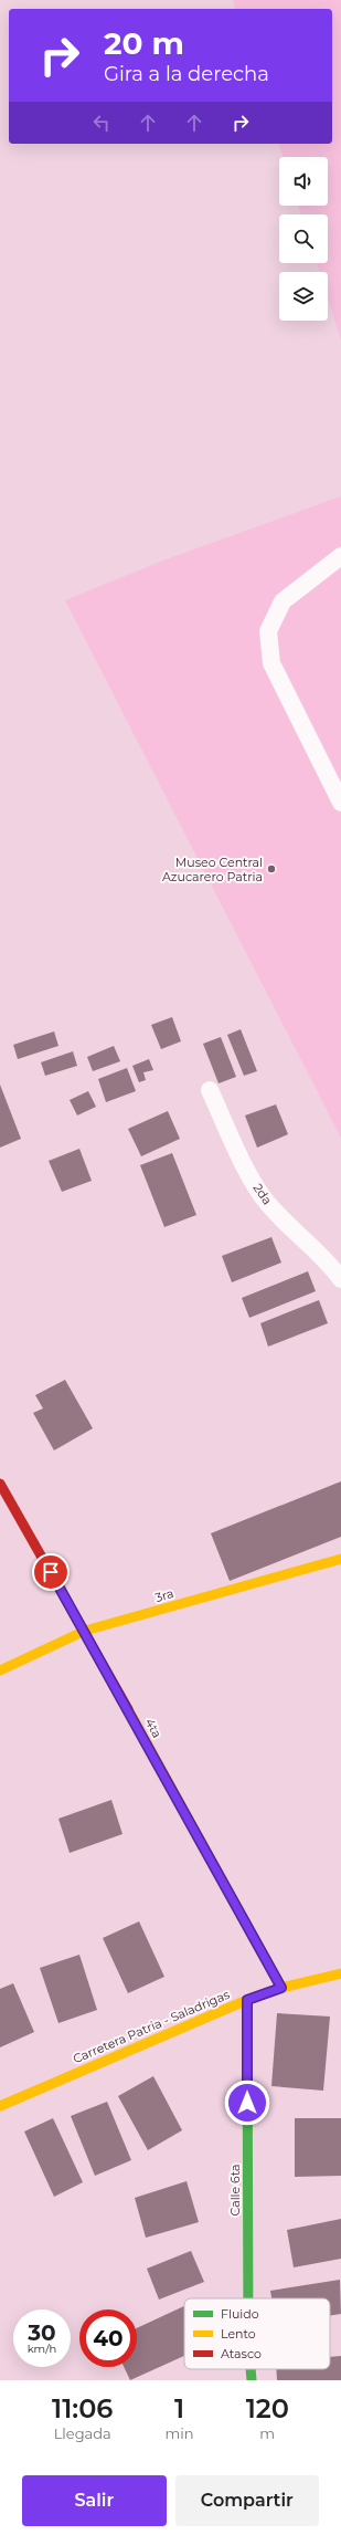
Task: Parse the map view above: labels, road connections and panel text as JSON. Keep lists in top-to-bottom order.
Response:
{
  "streets": {
    "street": [
      "3ra",
      "4ta",
      "Carretera Patria - Saladrigas",
      "Calle 6ta"
    ],
    "lane": ["2da"]
  },
  "crossings": [
    ["3ra", "4ta"],
    ["4ta", "Carretera Patria - Saladrigas"],
    ["Carretera Patria - Saladrigas", "Calle 6ta"]
  ],
  "places": ["Museo Central Azucarero Patria"],
  "legend": ["Fluido", "Lento", "Atasco"],
  "page": {
    "turn": ["20 m", "Gira a la derecha"],
    "speed": "30 km/h",
    "limit": "40",
    "eta": [
      "11:06",
      "Llegada",
      "1",
      "min",
      "120",
      "m"
    ],
    "buttons": ["Salir", "Compartir"]
  }
}
